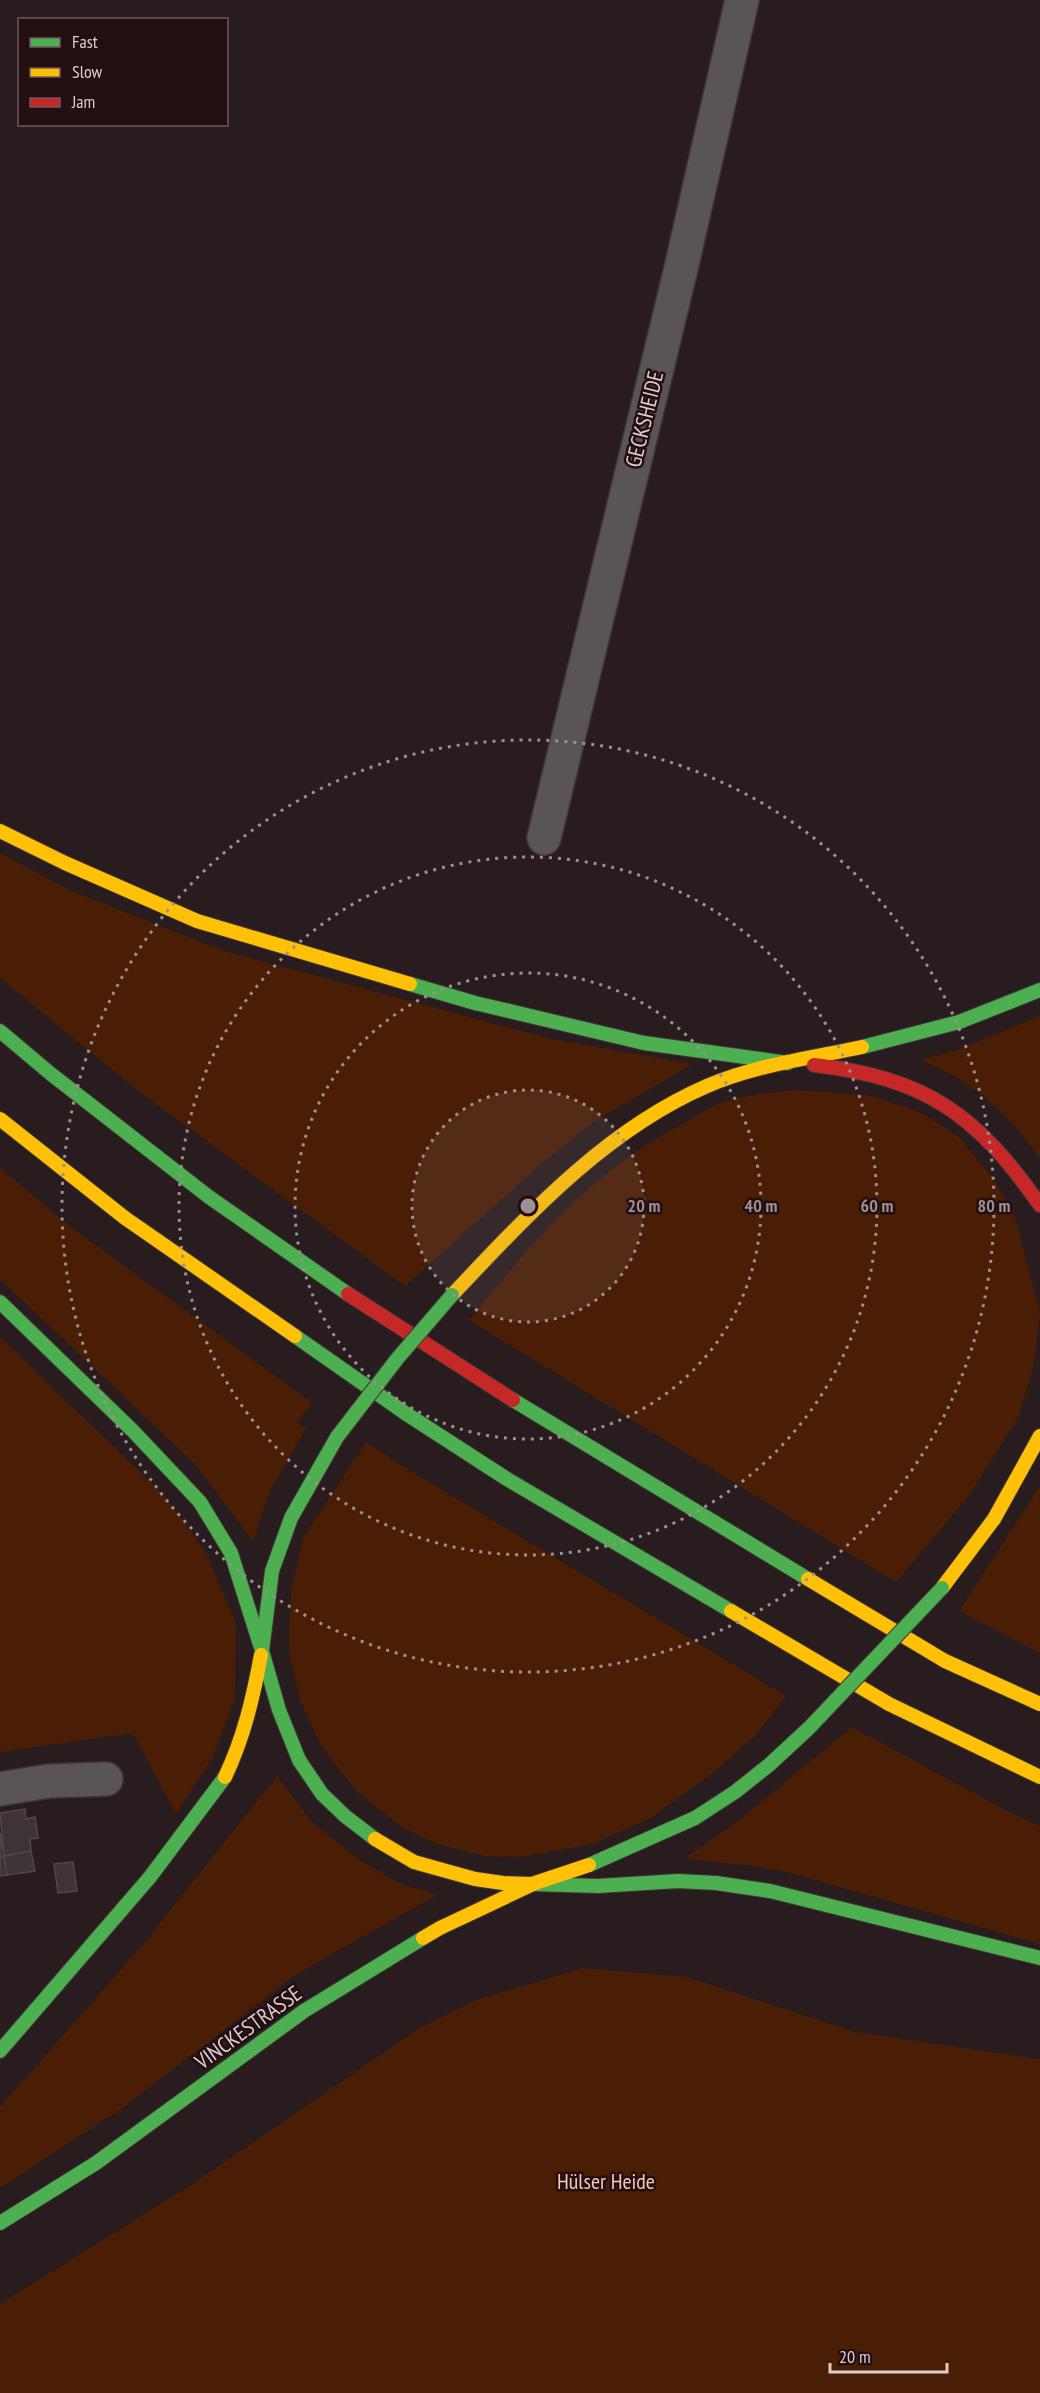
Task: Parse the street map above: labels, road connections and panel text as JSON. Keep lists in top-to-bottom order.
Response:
{
  "streets": {
    "main road": ["VINCKESTRASSE"],
    "street": ["GECKSHEIDE"]
  },
  "parks": ["Hülser Heide"],
  "legend": ["Fast", "Slow", "Jam"],
  "scale_bar": "20 m",
  "rings": [
    "20 m",
    "40 m",
    "60 m",
    "80 m"
  ]
}
